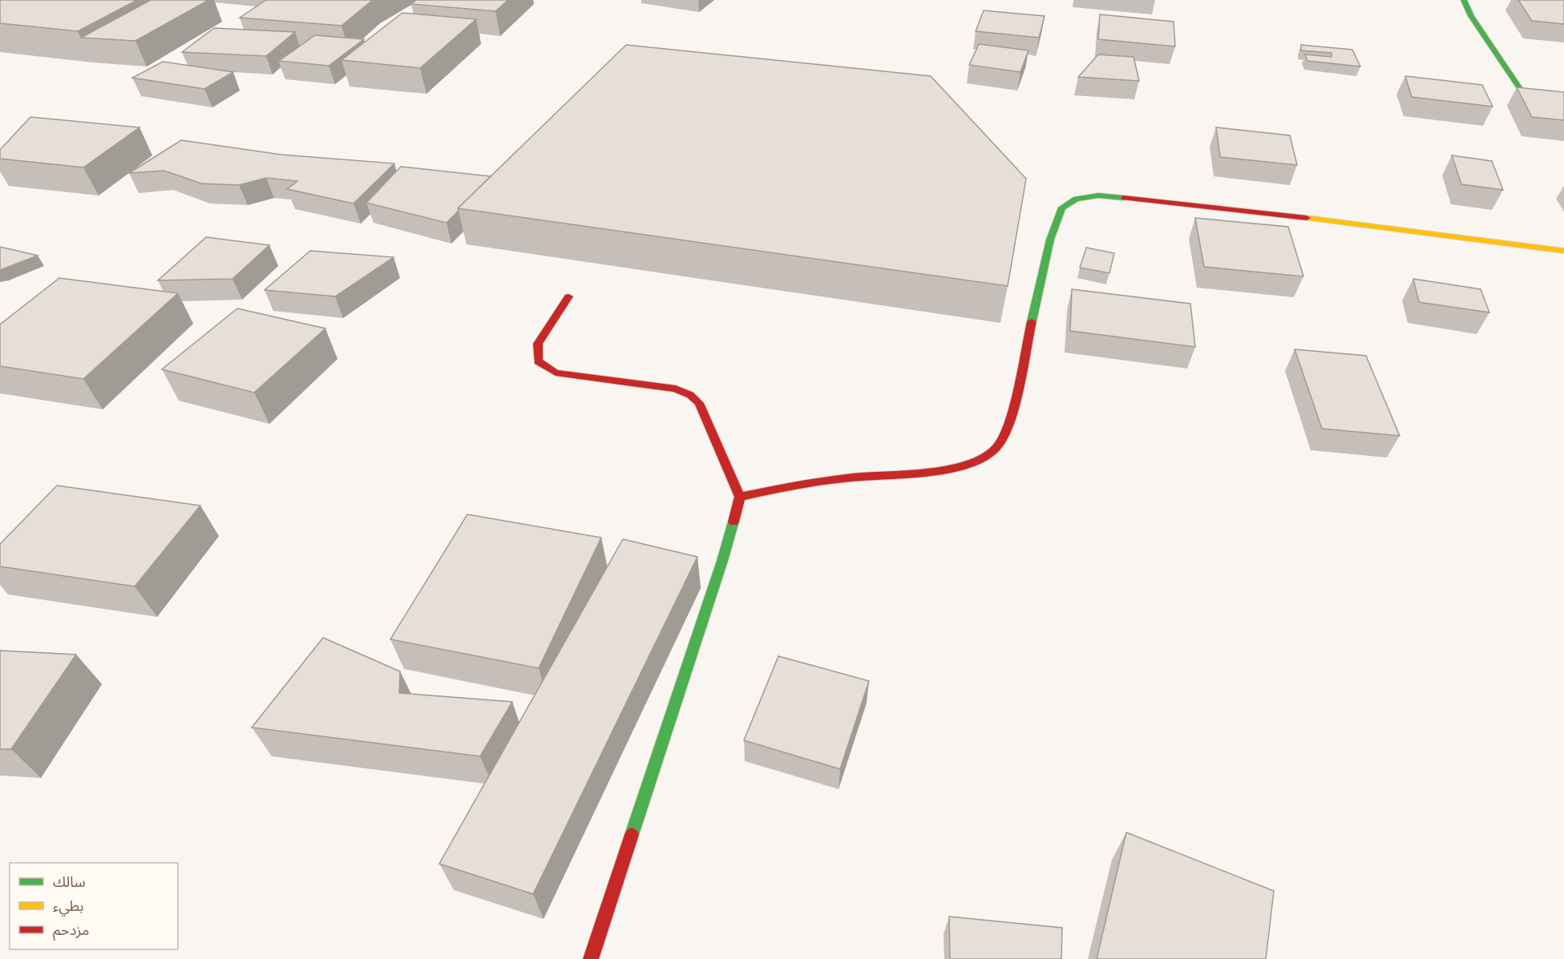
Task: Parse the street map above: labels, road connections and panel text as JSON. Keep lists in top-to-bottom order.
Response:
{
  "legend": ["سالك", "بطيء", "مزدحم"]
}
